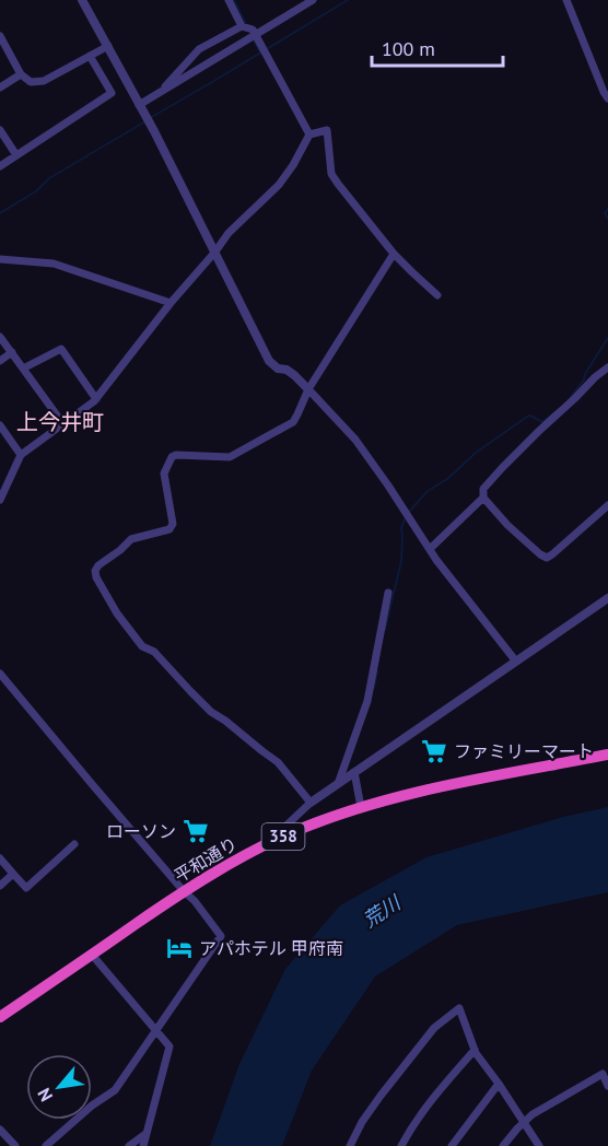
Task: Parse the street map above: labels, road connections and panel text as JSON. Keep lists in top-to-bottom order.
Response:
{
  "streets": {
    "highway": ["358", "平和通り"]
  },
  "districts": ["上今井町"],
  "water": ["荒川"],
  "places": {
    "supermarket": ["ファミリーマート", "ローソン"],
    "hotel": ["アパホテル 甲府南"]
  },
  "scale_bar": "100 m",
  "north": "bottom left"
}
